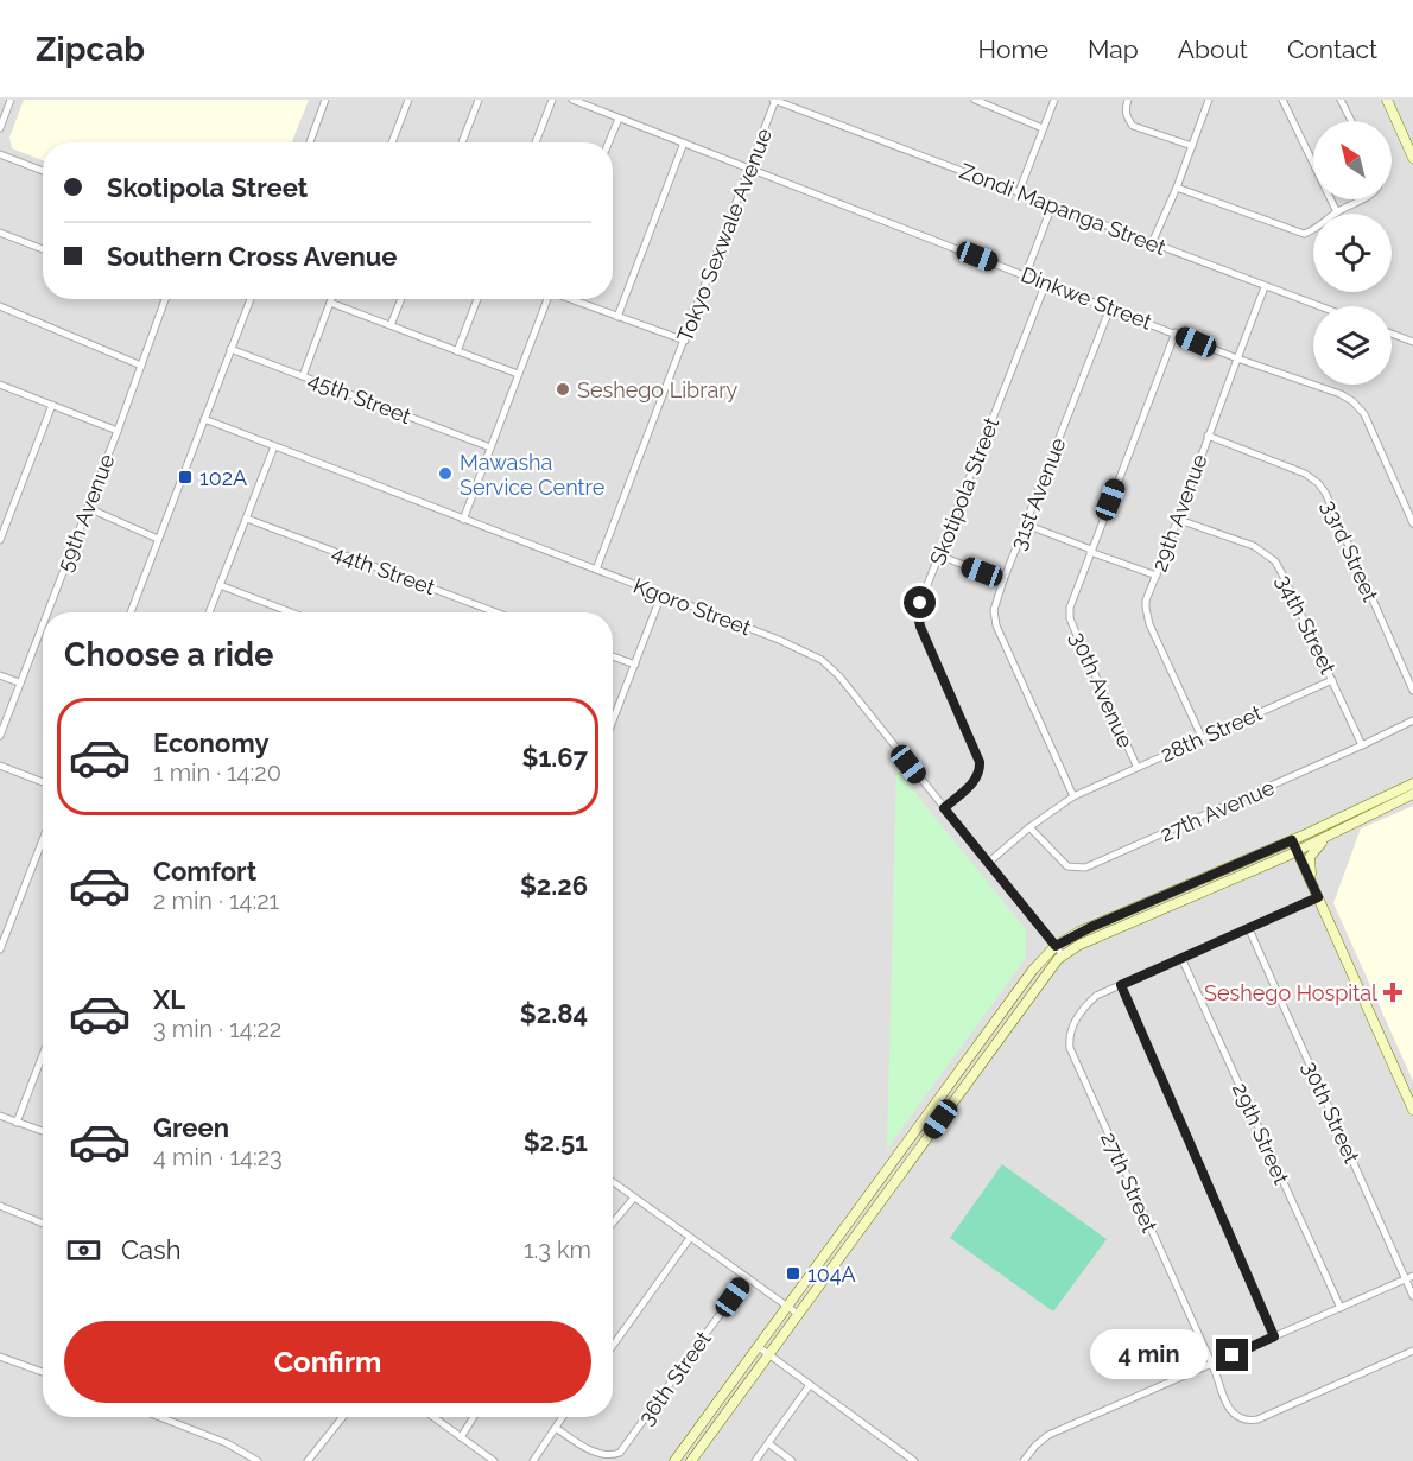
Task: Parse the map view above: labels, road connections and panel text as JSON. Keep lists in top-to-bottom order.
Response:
{
  "streets": {
    "street": [
      "Zondi Mapanga Street",
      "Tokyo Sexwale Avenue",
      "Dinkwe Street",
      "45th Street",
      "Skotipola Street",
      "31st Avenue",
      "59th Avenue",
      "29th Avenue",
      "33rd Street",
      "44th Street",
      "Kgoro Street",
      "34th Street",
      "30th Avenue",
      "28th Street",
      "27th Avenue",
      "30th Street",
      "29th Street",
      "27th Street",
      "36th Street"
    ]
  },
  "crossings": [
    ["Zondi Mapanga Street", "Tokyo Sexwale Avenue"],
    ["Zondi Mapanga Street", "29th Avenue"],
    ["Tokyo Sexwale Avenue", "Dinkwe Street"],
    ["Tokyo Sexwale Avenue", "Kgoro Street"],
    ["Dinkwe Street", "Skotipola Street"],
    ["Dinkwe Street", "31st Avenue"],
    ["Dinkwe Street", "29th Avenue"],
    ["Dinkwe Street", "30th Avenue"],
    ["Skotipola Street", "Kgoro Street"],
    ["31st Avenue", "28th Street"],
    ["29th Avenue", "33rd Street"],
    ["29th Avenue", "34th Street"],
    ["29th Avenue", "28th Street"],
    ["Kgoro Street", "28th Street"],
    ["34th Street", "28th Street"],
    ["34th Street", "27th Avenue"],
    ["30th Avenue", "28th Street"],
    ["28th Street", "27th Avenue"],
    ["30th Street", "27th Street"],
    ["29th Street", "27th Street"]
  ],
  "places": {
    "other": ["Seshego Library", "Mawasha Service Centre"],
    "transit": ["102A", "104A"],
    "health": ["Seshego Hospital"]
  },
  "north": "top left",
  "page": {
    "header": "Zipcab",
    "nav": [
      "Home",
      "Map",
      "About",
      "Contact"
    ],
    "banner": ["Skotipola Street", "Southern Cross Avenue"],
    "heading": "Choose a ride",
    "list": [
      {
        "name": "Economy",
        "note": "1 min · 14:20",
        "value": "$1.67"
      },
      {
        "name": "Comfort",
        "note": "2 min · 14:21",
        "value": "$2.26"
      },
      {
        "name": "XL",
        "note": "3 min · 14:22",
        "value": "$2.84"
      },
      {
        "name": "Green",
        "note": "4 min · 14:23",
        "value": "$2.51"
      }
    ],
    "pay": ["Cash", "1.3 km"],
    "buttons": "Confirm",
    "bubble": "4 min"
  }
}
